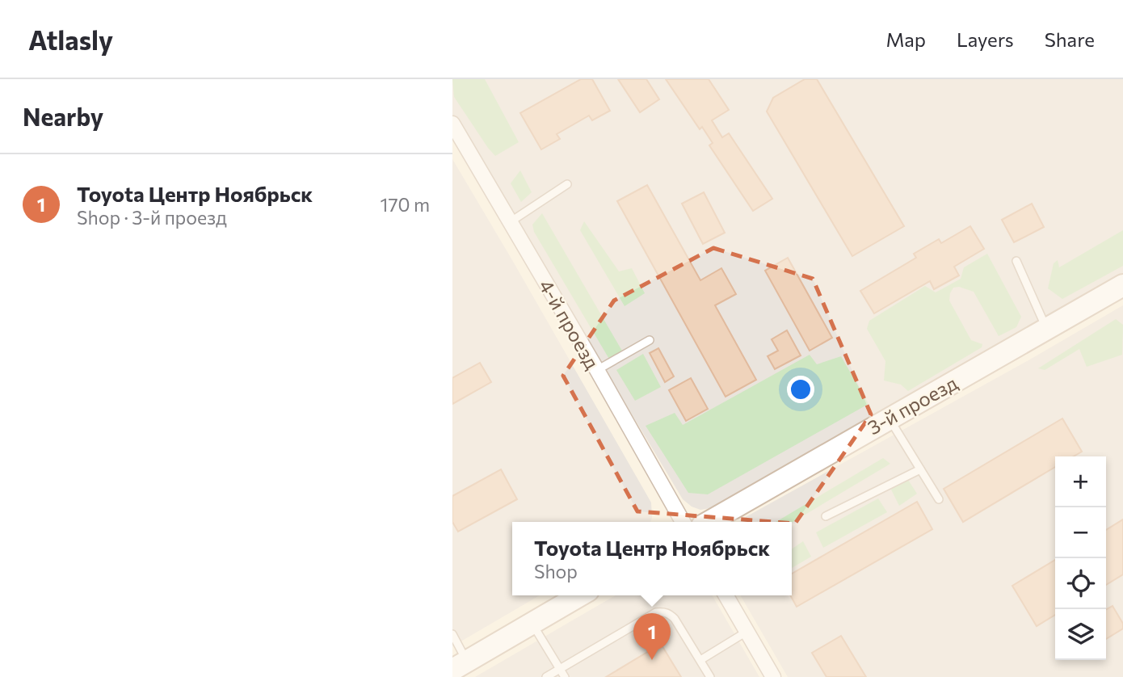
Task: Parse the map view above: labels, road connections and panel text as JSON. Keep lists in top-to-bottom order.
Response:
{
  "streets": {
    "street": ["4-й проезд", "3-й проезд"]
  },
  "page": {
    "header": "Atlasly",
    "nav": ["Map", "Layers", "Share"],
    "heading": "Nearby",
    "list": [
      {
        "mark": "1",
        "name": "Toyota Центр Ноябрьск",
        "note": "Shop · 3-й проезд",
        "value": "170 m"
      }
    ],
    "map_buttons": ["+", "−"],
    "popup": ["Toyota Центр Ноябрьск", "Shop"],
    "pins": "1"
  }
}
